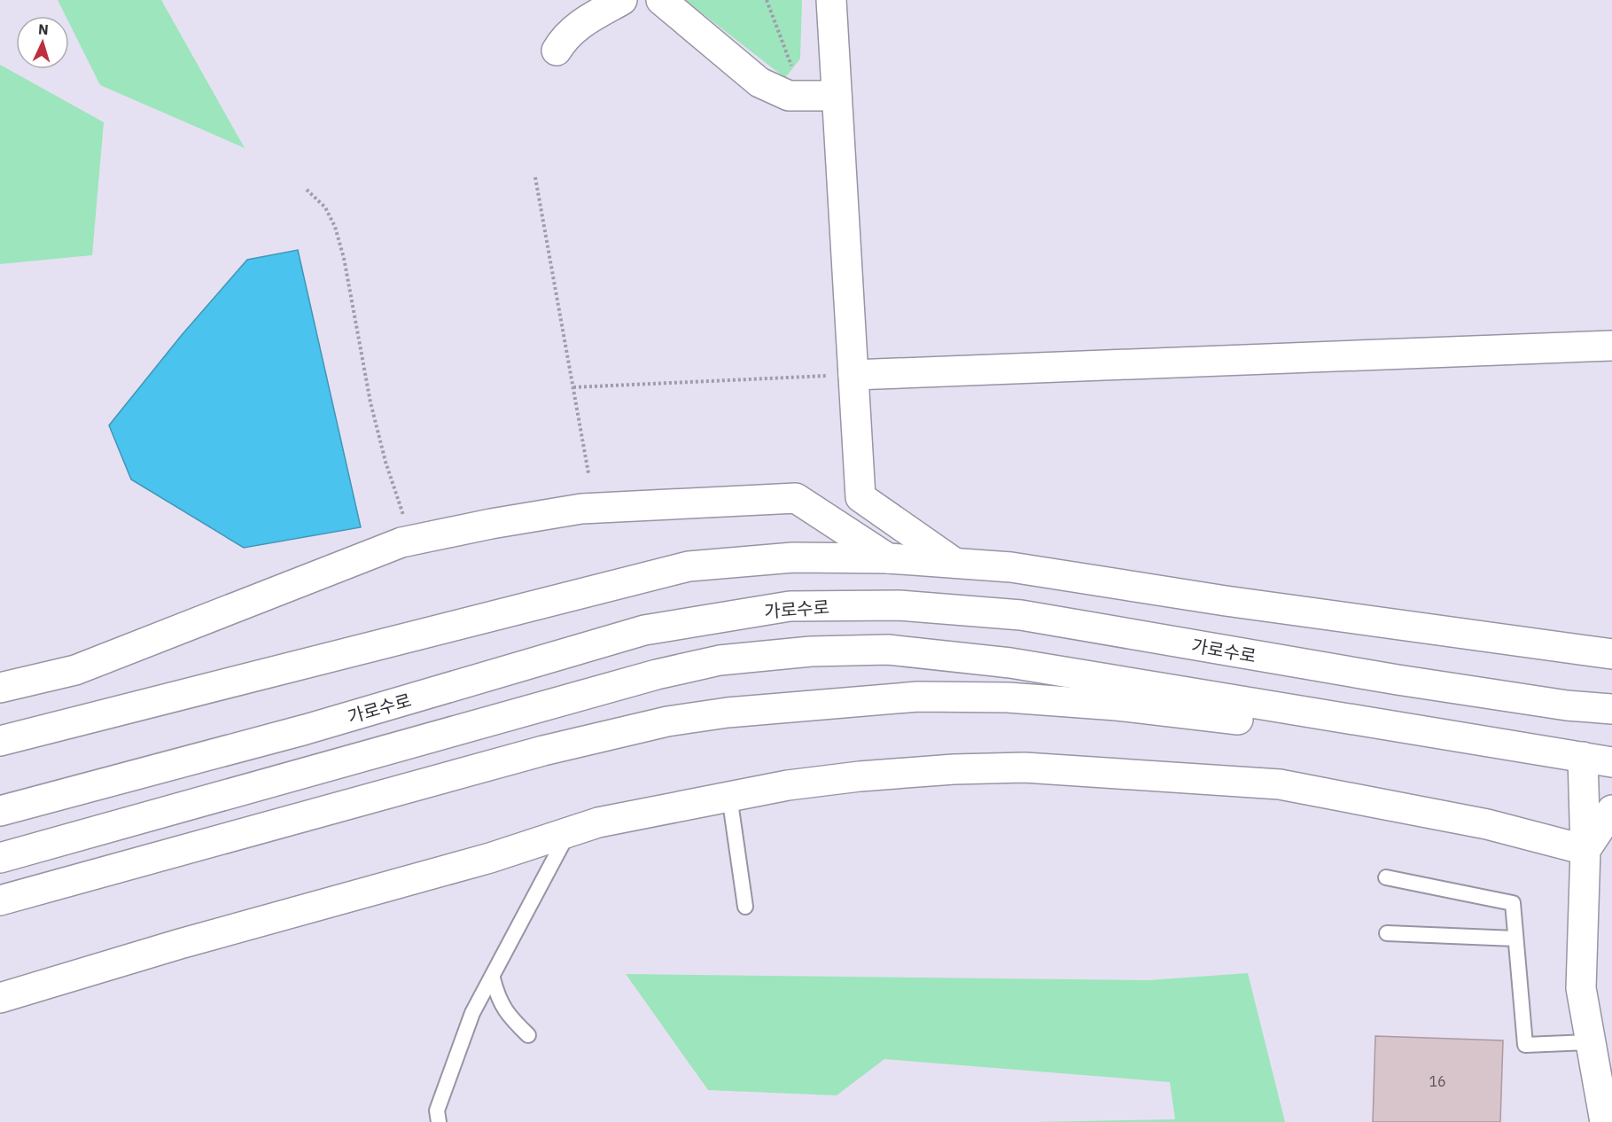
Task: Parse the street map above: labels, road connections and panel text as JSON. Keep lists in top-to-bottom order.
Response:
{
  "streets": {
    "main road": ["가로수로"]
  },
  "house_numbers": ["16"],
  "north": "top"
}
